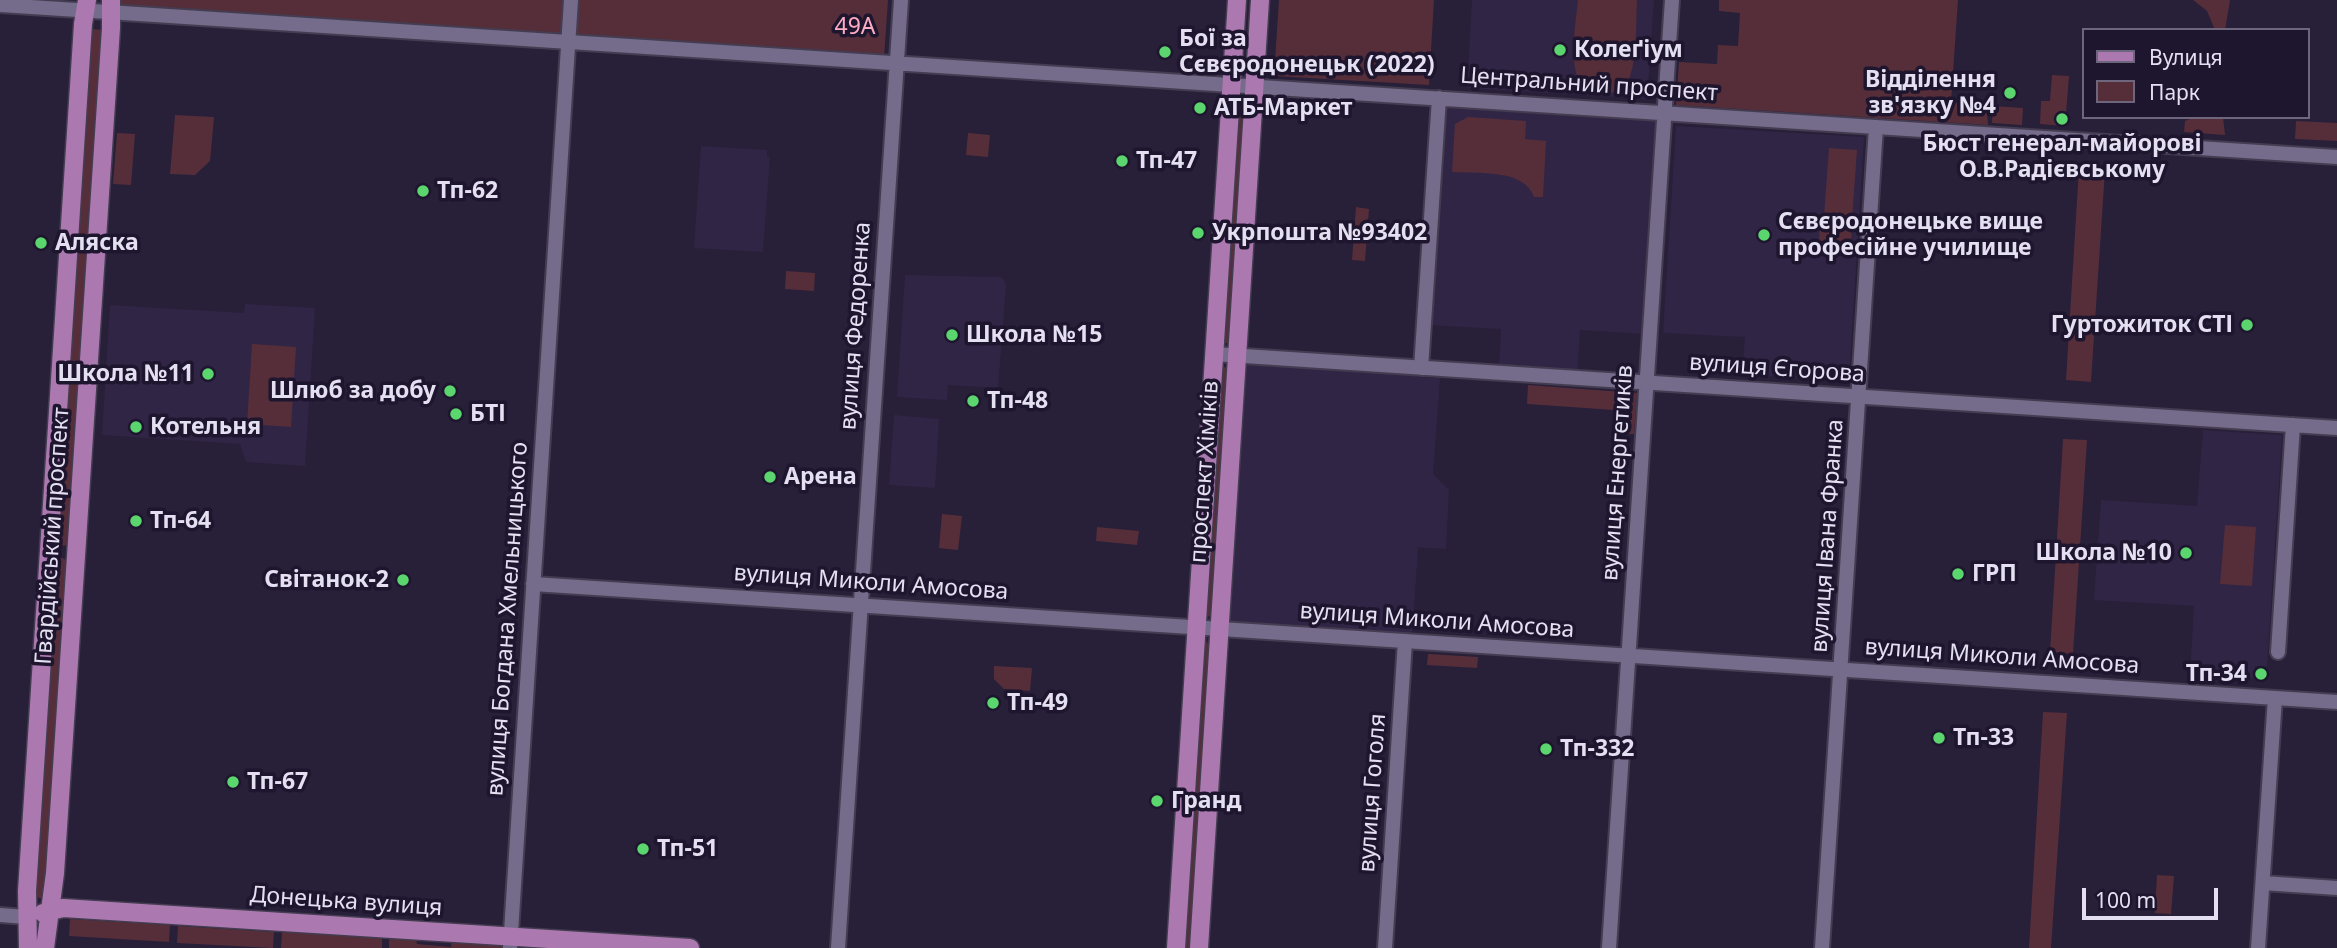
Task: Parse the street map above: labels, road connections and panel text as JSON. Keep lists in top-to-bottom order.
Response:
{
  "streets": {
    "main road": ["проспект Хіміків", "Гвардійський проспект", "Донецька вулиця"],
    "street": [
      "Центральний проспект",
      "вулиця Федоренка",
      "вулиця Єгорова",
      "вулиця Енергетиків",
      "вулиця Івана Франка",
      "вулиця Миколи Амосова",
      "вулиця Богдана Хмельницького",
      "вулиця Гоголя"
    ]
  },
  "crossings": [
    ["Центральний проспект", "вулиця Федоренка"],
    ["Центральний проспект", "проспект Хіміків"],
    ["Центральний проспект", "вулиця Енергетиків"],
    ["Центральний проспект", "Гвардійський проспект"],
    ["Центральний проспект", "вулиця Івана Франка"],
    ["Центральний проспект", "вулиця Богдана Хмельницького"],
    ["вулиця Федоренка", "вулиця Миколи Амосова"],
    ["вулиця Єгорова", "проспект Хіміків"],
    ["вулиця Єгорова", "вулиця Енергетиків"],
    ["вулиця Єгорова", "вулиця Івана Франка"],
    ["проспект Хіміків", "вулиця Миколи Амосова"],
    ["вулиця Енергетиків", "вулиця Миколи Амосова"],
    ["Гвардійський проспект", "Донецька вулиця"],
    ["вулиця Івана Франка", "вулиця Миколи Амосова"],
    ["вулиця Миколи Амосова", "вулиця Богдана Хмельницького"],
    ["вулиця Миколи Амосова", "вулиця Гоголя"],
    ["вулиця Богдана Хмельницького", "Донецька вулиця"]
  ],
  "parks": ["49А"],
  "places": [
    "Колеґіум",
    "Бої за Сєвєродонецьк (2022)",
    "Відділення зв'язку №4",
    "АТБ-Маркет",
    "Бюст генерал-майорові О.В.Радієвському",
    "Тп-47",
    "Тп-62",
    "Укрпошта №93402",
    "Сєвєродонецьке вище професійне училище",
    "Аляска",
    "Гуртожиток СТІ",
    "Школа №15",
    "Школа №11",
    "Шлюб за добу",
    "Тп-48",
    "БТІ",
    "Котельня",
    "Арена",
    "Тп-64",
    "Школа №10",
    "ГРП",
    "Світанок-2",
    "Тп-34",
    "Тп-49",
    "Тп-33",
    "Тп-332",
    "Тп-67",
    "Гранд",
    "Тп-51"
  ],
  "legend": ["Вулиця", "Парк"],
  "scale_bar": "100 m"
}
